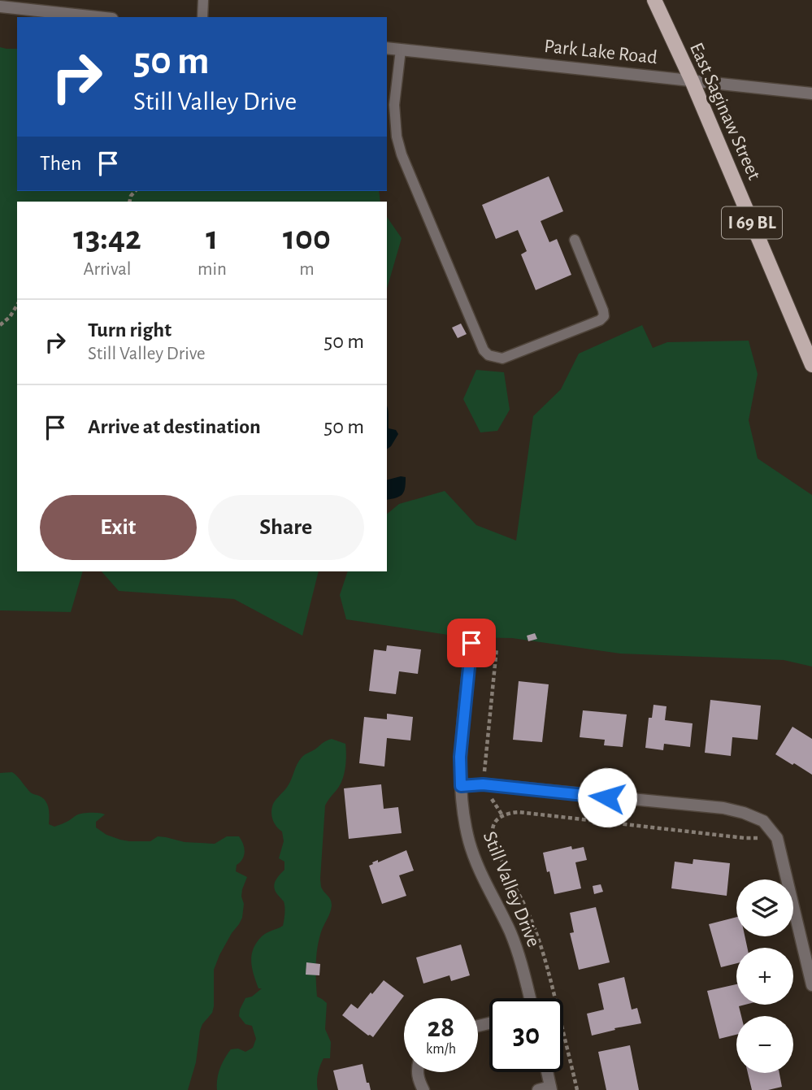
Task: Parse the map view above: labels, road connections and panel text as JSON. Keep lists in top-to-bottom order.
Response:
{
  "streets": {
    "main road": ["East Saginaw Street", "I 69 BL"],
    "street": ["Park Lake Road", "Still Valley Drive"]
  },
  "crossings": [
    ["Park Lake Road", "East Saginaw Street"]
  ],
  "page": {
    "turn": ["50 m", "Still Valley Drive"],
    "then": "Then",
    "eta": [
      "13:42",
      "Arrival",
      "1",
      "min",
      "100",
      "m"
    ],
    "list": [
      {
        "name": "Turn right",
        "note": "Still Valley Drive",
        "value": "50 m"
      },
      {
        "name": "Arrive at destination",
        "value": "50 m"
      }
    ],
    "buttons": ["Exit", "Share"],
    "map_buttons": ["+", "−"],
    "speed": "28 km/h",
    "limit": "30"
  }
}
